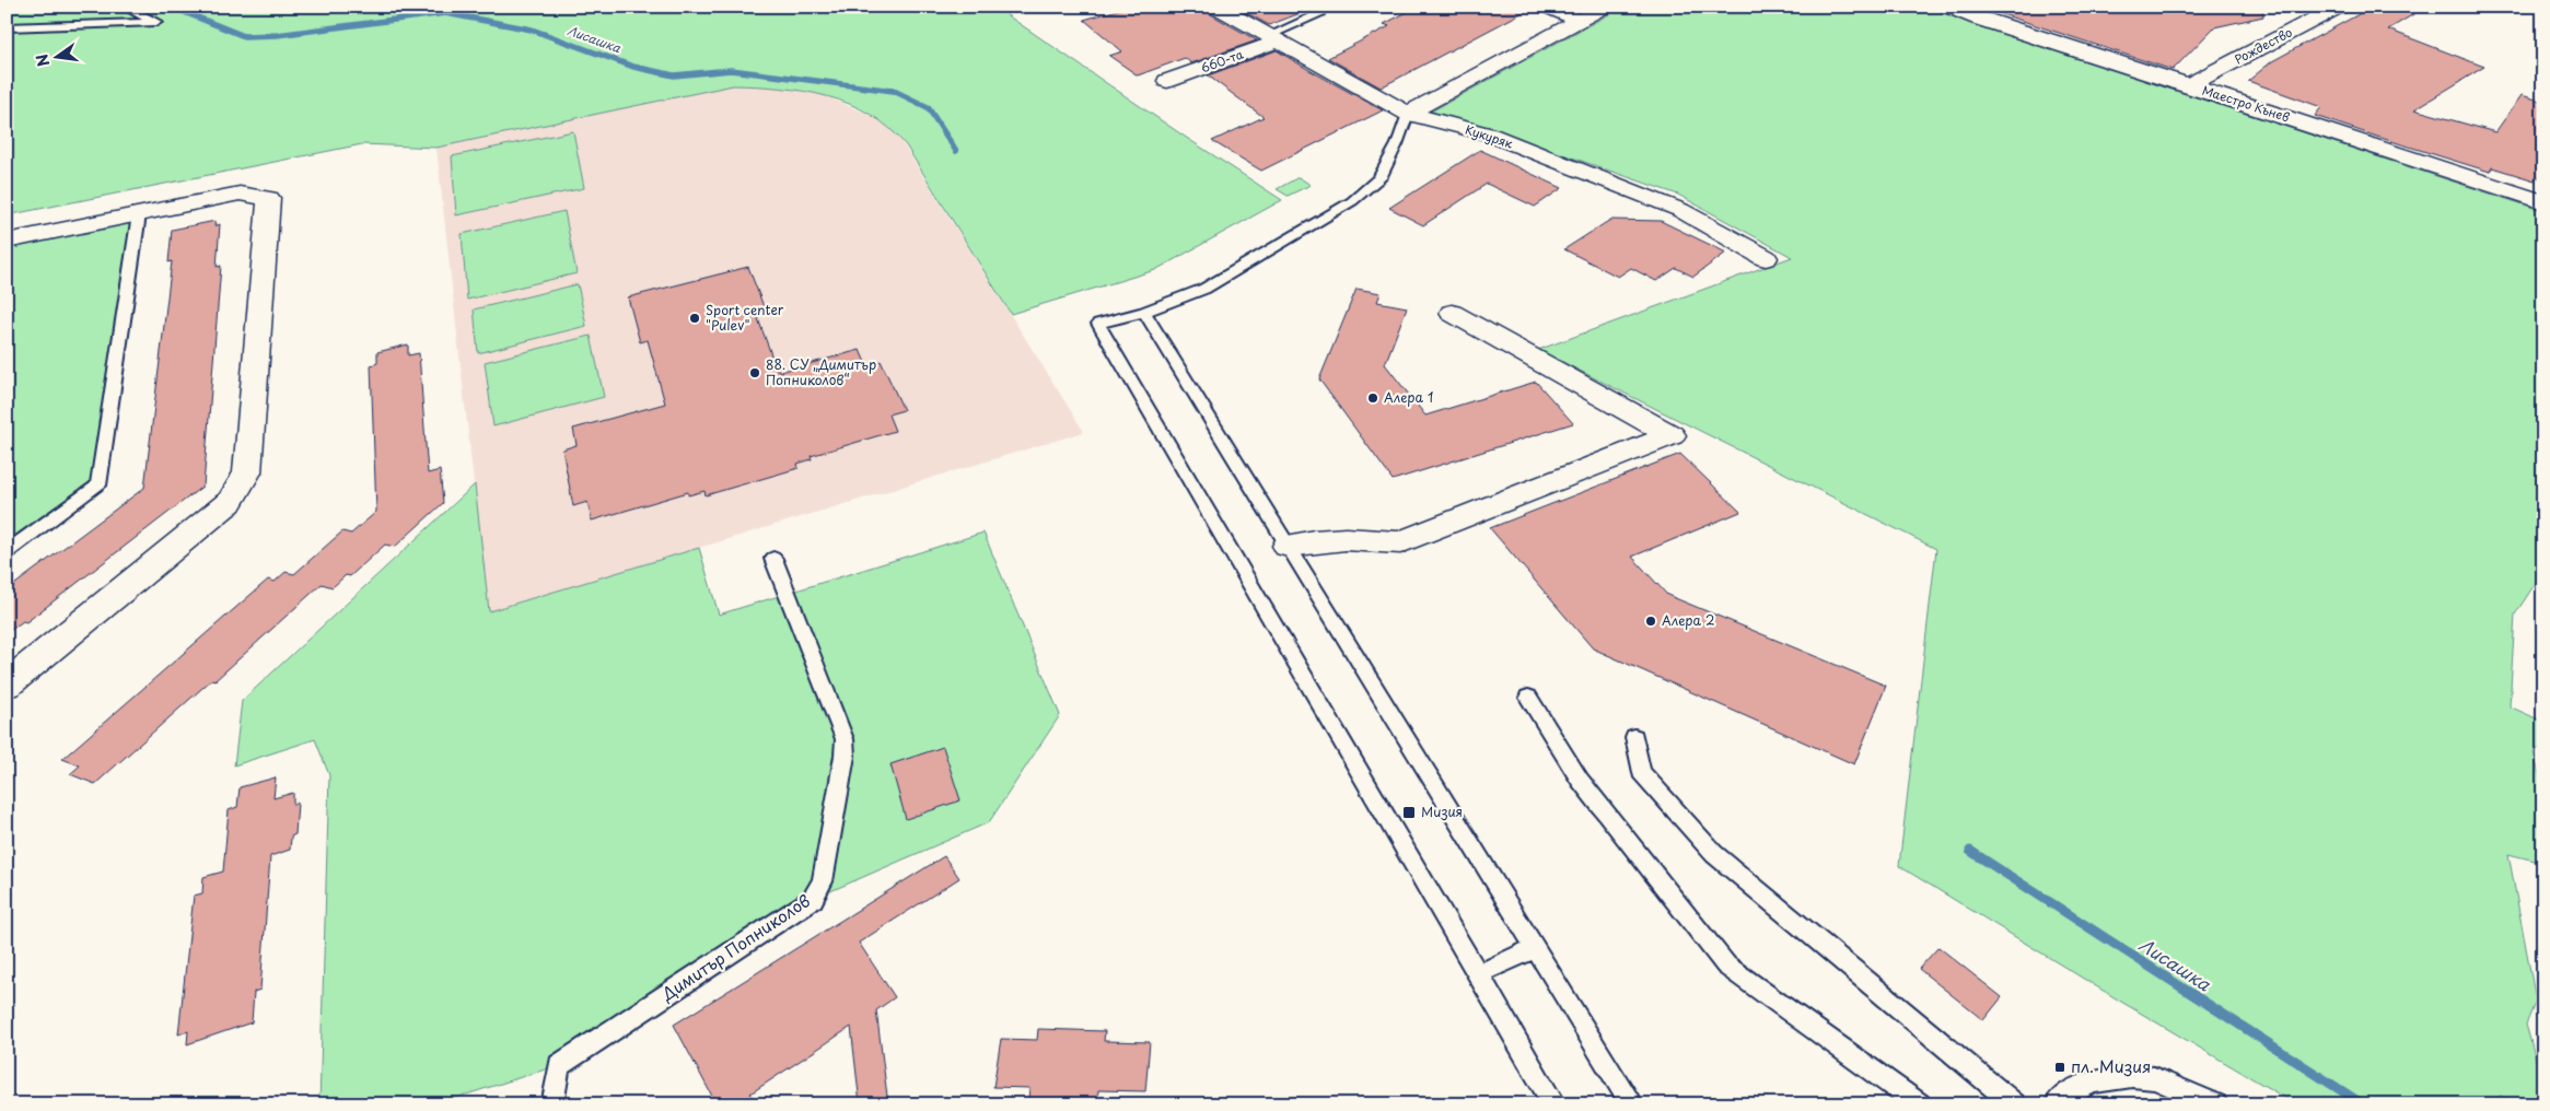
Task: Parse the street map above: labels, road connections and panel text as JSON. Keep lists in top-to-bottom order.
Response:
{
  "streets": {
    "street": [
      "Рождество",
      "660-та",
      "Маестро Кънев",
      "Кукуряк"
    ],
    "lane": ["Димитър Попниколов"]
  },
  "crossings": [
    ["Рождество", "Маестро Кънев"],
    ["660-та", "Кукуряк"]
  ],
  "water": ["Лисашка"],
  "places": {
    "other": [
      "Sport center \"Pulev\"",
      "88. СУ „Димитър Попниколов“",
      "Алера 1",
      "Алера 2"
    ],
    "transit": ["Мизия", "пл. Мизия"]
  },
  "north": "left"
}
